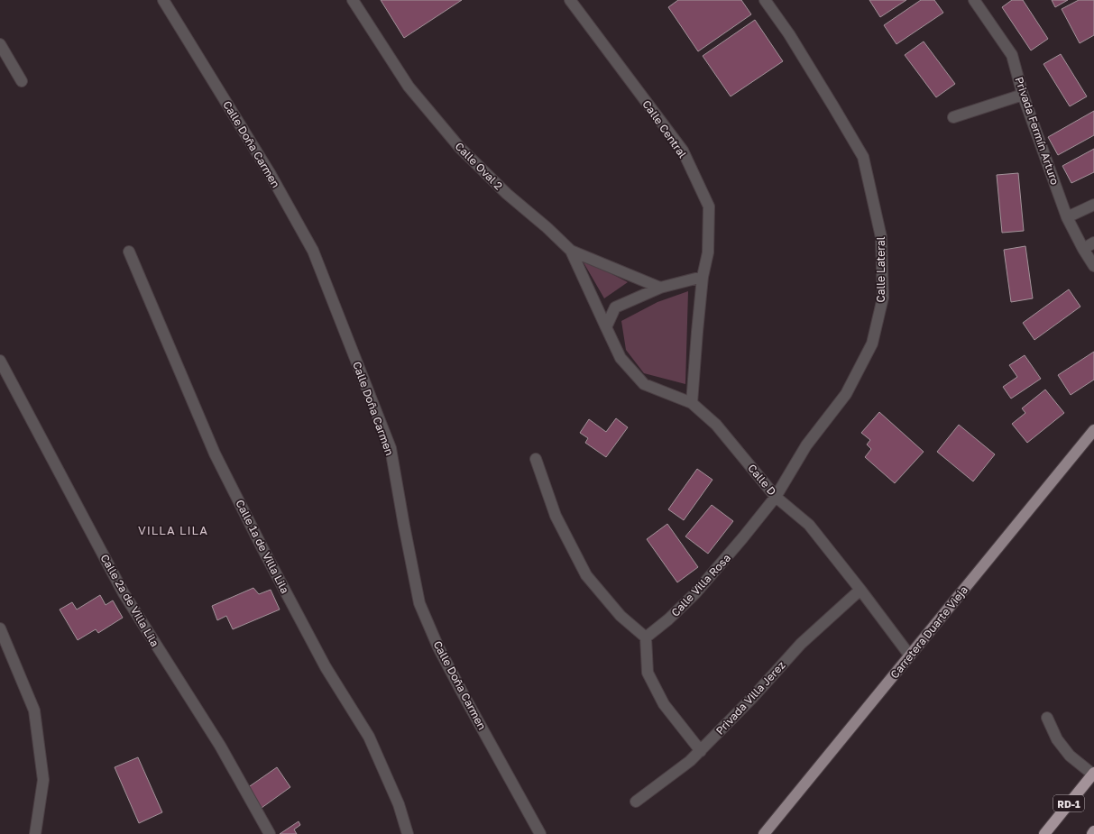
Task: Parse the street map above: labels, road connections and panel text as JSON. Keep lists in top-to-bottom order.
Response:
{
  "streets": {
    "highway": ["RD-1"],
    "main road": ["Carretera Duarte Vieja"],
    "street": [
      "Calle Central",
      "Privada Fermín Arturo",
      "Calle Doña Carmen",
      "Calle Oval 2",
      "Calle Lateral",
      "Calle D",
      "Calle 1a de Villa Lila",
      "Calle Villa Rosa",
      "Calle 2a de Villa Lila",
      "Privada Villa Jerez"
    ]
  },
  "crossings": [
    ["Calle Oval 2", "Calle D"],
    ["Calle Lateral", "Calle D"],
    ["Calle Lateral", "Calle Villa Rosa"],
    ["Calle D", "Calle Villa Rosa"],
    ["Calle D", "Carretera Duarte Vieja"],
    ["Calle D", "Privada Villa Jerez"]
  ],
  "districts": ["VILLA LILA"]
}
